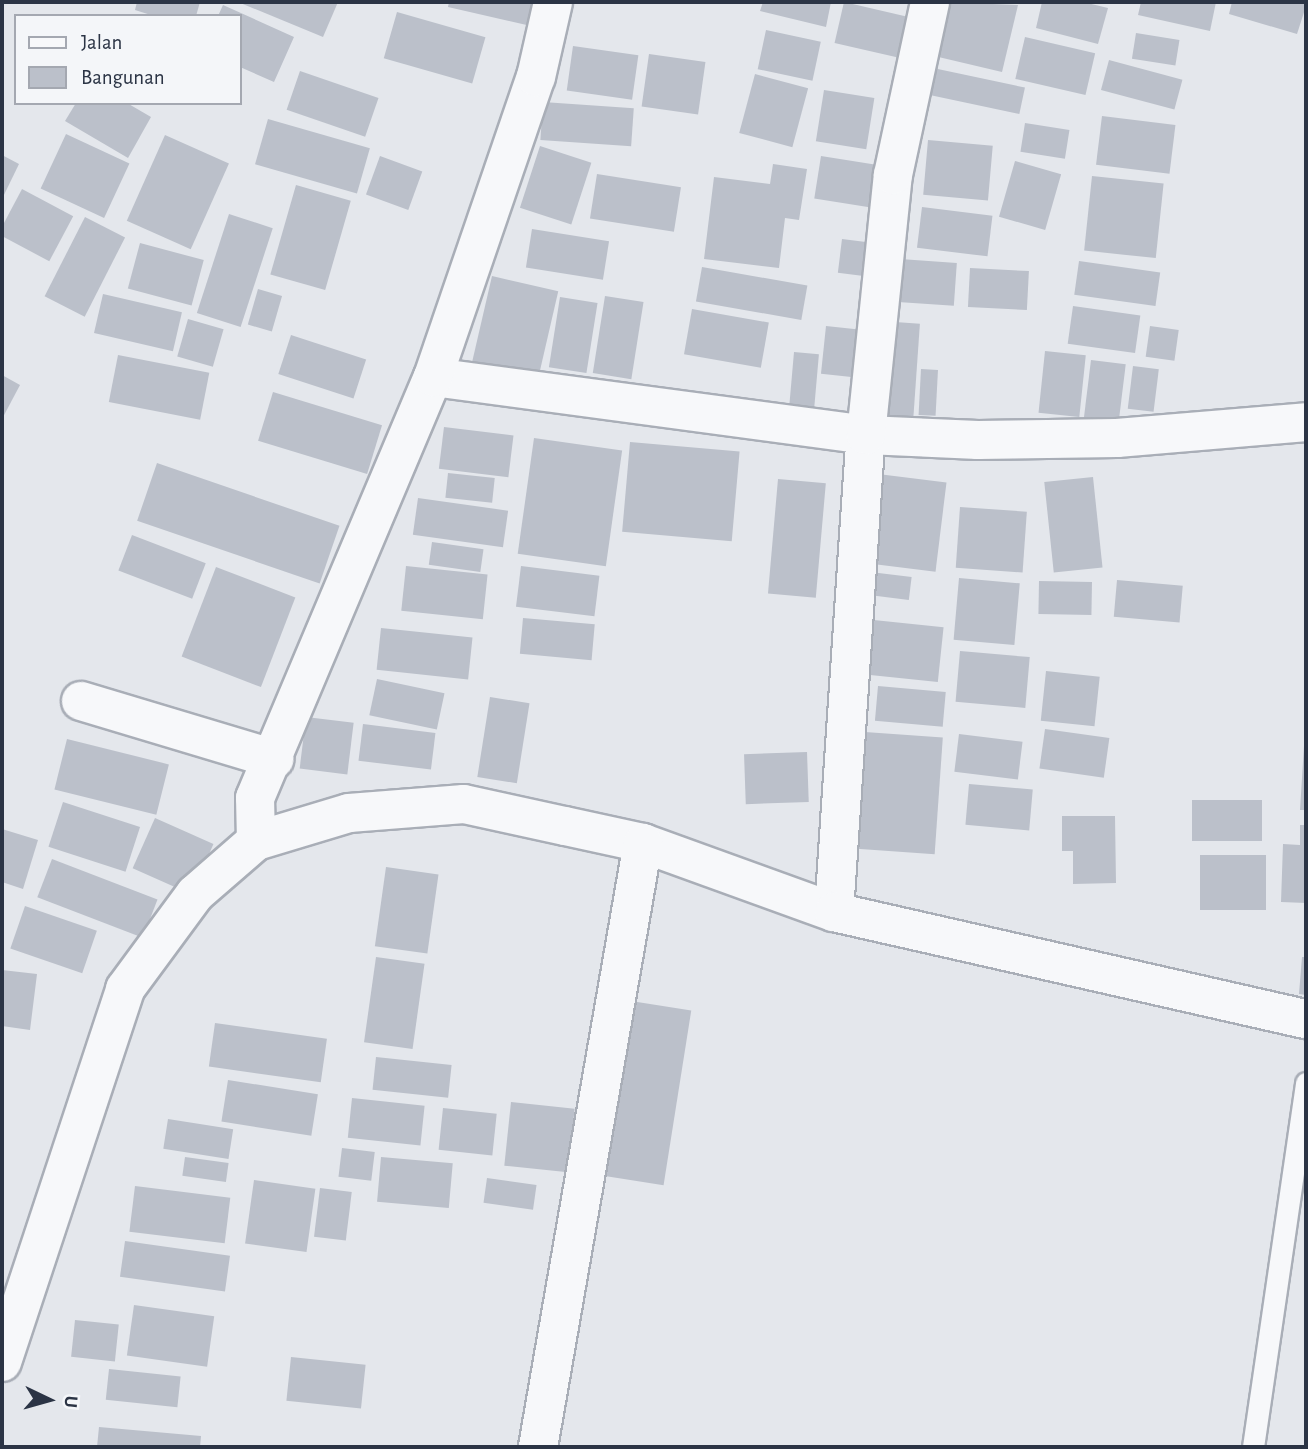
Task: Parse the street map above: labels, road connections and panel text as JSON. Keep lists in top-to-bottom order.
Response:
{
  "legend": ["Jalan", "Bangunan"],
  "north": "right"
}
